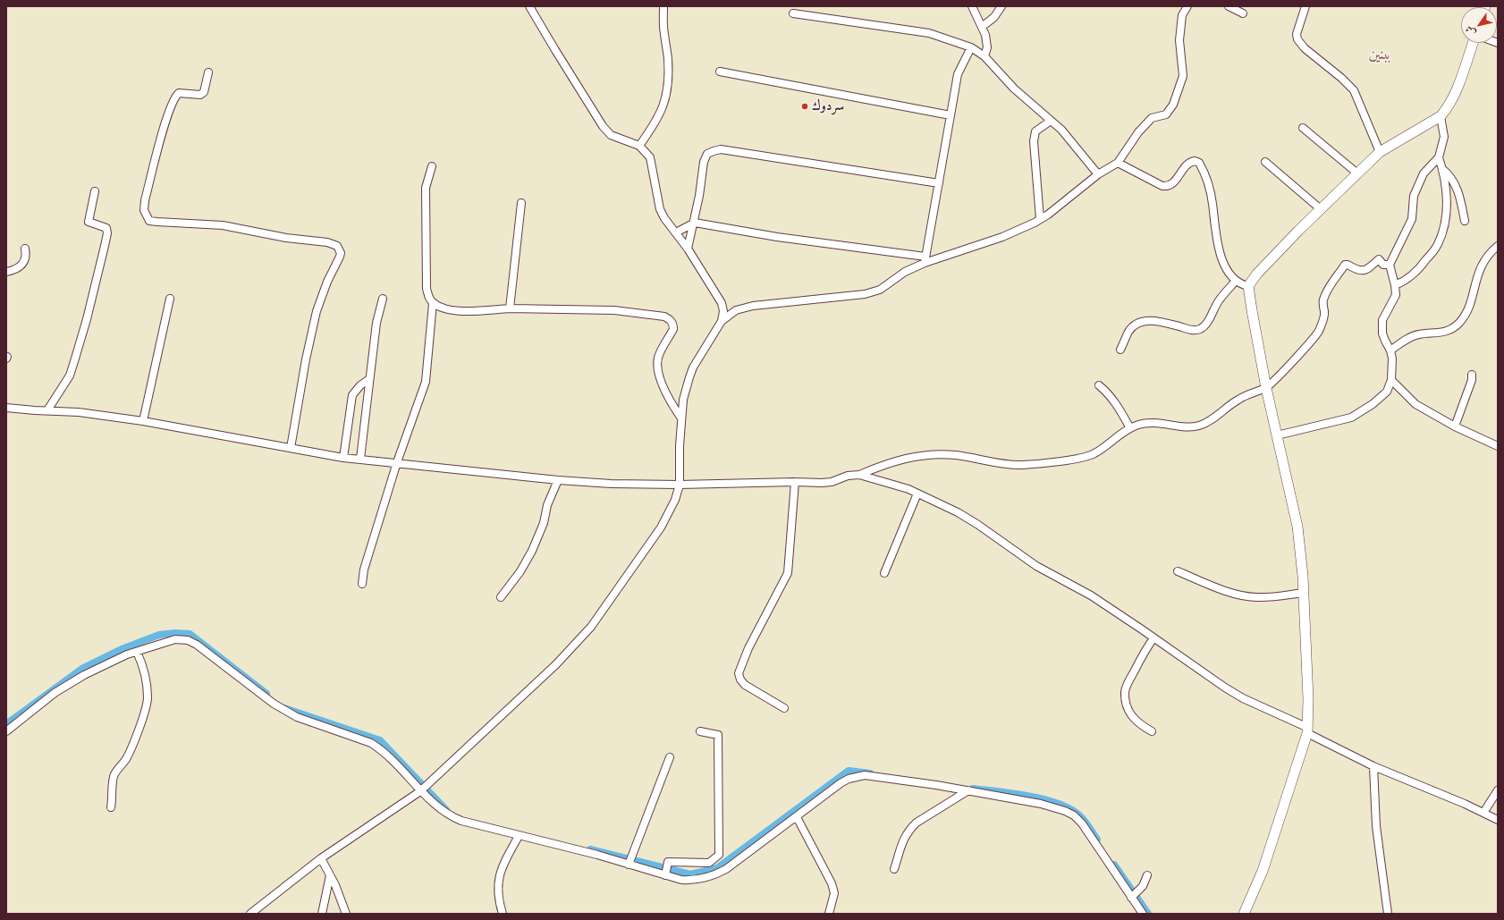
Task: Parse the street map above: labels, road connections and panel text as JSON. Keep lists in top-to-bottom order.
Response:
{
  "districts": ["ببنين"],
  "places": ["سردوك"],
  "north": "bottom left"
}
